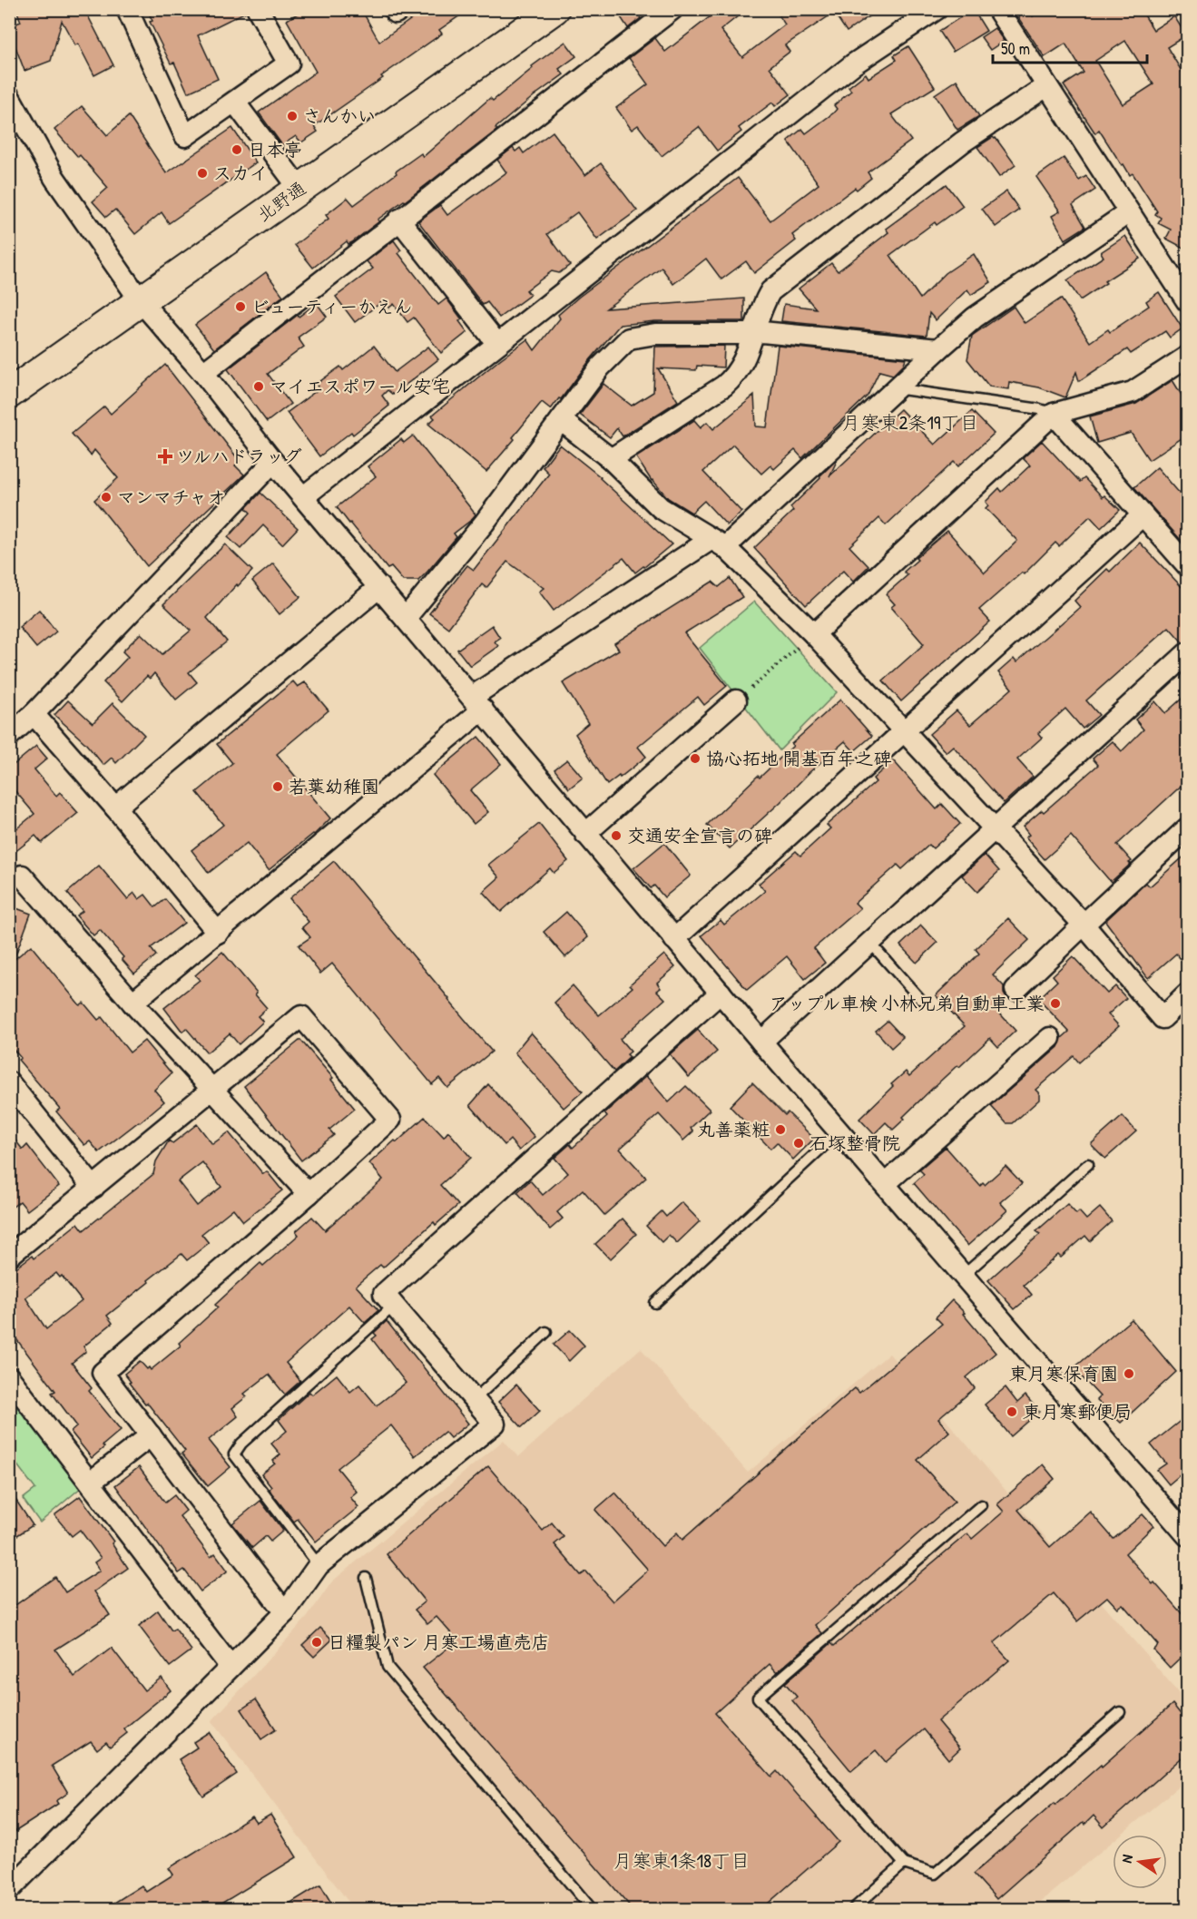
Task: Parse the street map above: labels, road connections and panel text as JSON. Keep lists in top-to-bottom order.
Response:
{
  "streets": {
    "street": ["北野通"]
  },
  "districts": ["月寒東2条19丁目", "月寒東1条18丁目"],
  "places": {
    "other": [
      "さんかい",
      "日本亭",
      "スカイ",
      "ビューティーかえん",
      "マイエスポワール安宅",
      "マンマチャオ",
      "協心拓地 開基百年之碑",
      "若葉幼稚園",
      "交通安全宣言の碑",
      "アップル車検 小林兄弟自動車工業",
      "丸善薬粧",
      "石塚整骨院",
      "東月寒保育園",
      "東月寒郵便局",
      "日糧製パン 月寒工場直売店"
    ],
    "health": ["ツルハドラッグ"]
  },
  "scale_bar": "50 m",
  "north": "left"
}
